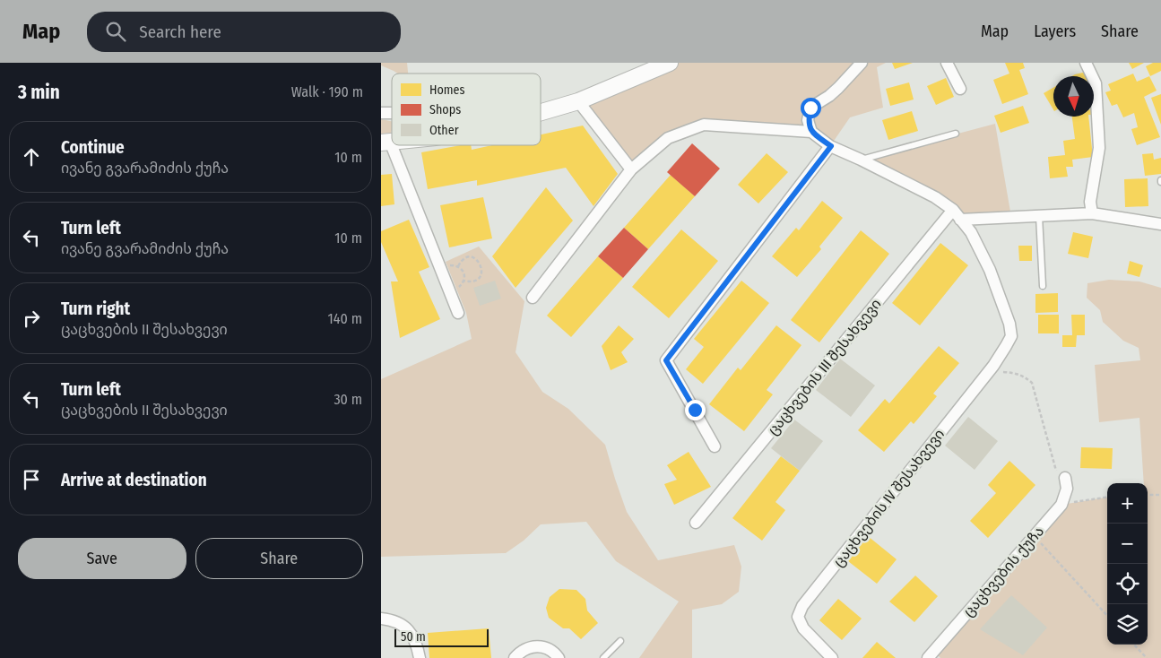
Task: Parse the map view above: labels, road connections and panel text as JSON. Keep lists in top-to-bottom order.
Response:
{
  "streets": {
    "street": ["ცაცხვების III შესახვევი", "ცაცხვების IV შესახვევი", "ცაცხვების ქუჩა"]
  },
  "legend": ["Homes", "Shops", "Other"],
  "scale_bar": "50 m",
  "north": "bottom",
  "page": {
    "header": "Map",
    "search": "Search here",
    "nav": ["Map", "Layers", "Share"],
    "heading": ["3 min", "Walk · 190 m"],
    "list": [
      ["Continue", "ივანე გვარამიძის ქუჩა", "10 m"],
      ["Turn left", "ივანე გვარამიძის ქუჩა", "10 m"],
      ["Turn right", "ცაცხვების II შესახვევი", "140 m"],
      ["Turn left", "ცაცხვების II შესახვევი", "30 m"],
      "Arrive at destination"
    ],
    "map_buttons": ["+", "−"],
    "buttons": ["Save", "Share"],
    "scale": "50 m"
  }
}
